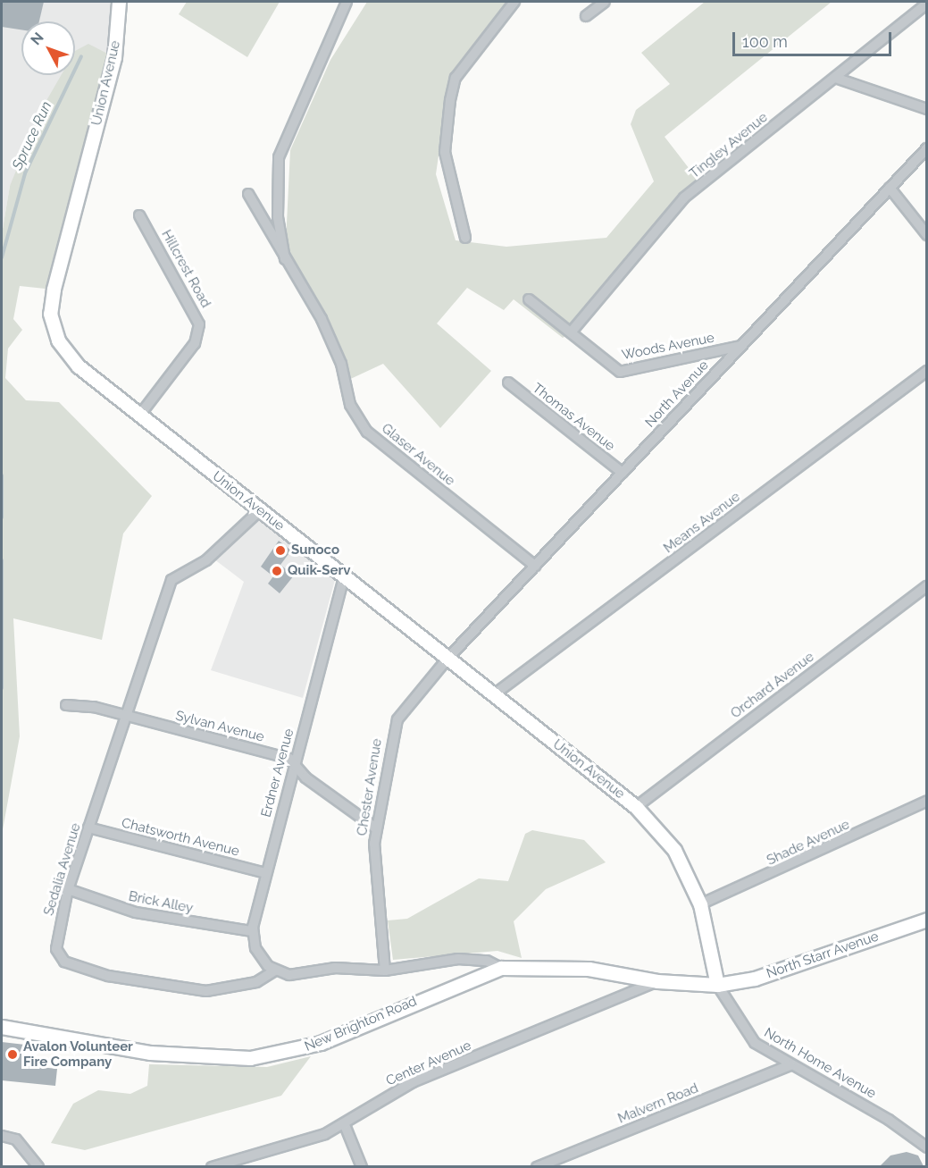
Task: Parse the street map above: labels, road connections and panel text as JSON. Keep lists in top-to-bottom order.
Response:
{
  "streets": {
    "street": [
      "Union Avenue",
      "Tingley Avenue",
      "Hillcrest Road",
      "Woods Avenue",
      "North Avenue",
      "Thomas Avenue",
      "Glaser Avenue",
      "Means Avenue",
      "Orchard Avenue",
      "Sylvan Avenue",
      "Erdner Avenue",
      "Chester Avenue",
      "Chatsworth Avenue",
      "Shade Avenue",
      "Sedalia Avenue",
      "Brick Alley",
      "North Starr Avenue",
      "New Brighton Road",
      "Center Avenue",
      "North Home Avenue",
      "Malvern Road"
    ]
  },
  "crossings": [
    ["Union Avenue", "Hillcrest Road"],
    ["Union Avenue", "North Avenue"],
    ["Union Avenue", "Means Avenue"],
    ["Union Avenue", "Orchard Avenue"],
    ["Union Avenue", "Erdner Avenue"],
    ["Union Avenue", "Chester Avenue"],
    ["Union Avenue", "Shade Avenue"],
    ["Union Avenue", "Sedalia Avenue"],
    ["Union Avenue", "North Starr Avenue"],
    ["Union Avenue", "New Brighton Road"],
    ["Union Avenue", "North Home Avenue"],
    ["Tingley Avenue", "Woods Avenue"],
    ["Woods Avenue", "North Avenue"],
    ["North Avenue", "Thomas Avenue"],
    ["North Avenue", "Glaser Avenue"],
    ["North Avenue", "Chester Avenue"],
    ["Sylvan Avenue", "Erdner Avenue"],
    ["Sylvan Avenue", "Sedalia Avenue"],
    ["Erdner Avenue", "Chatsworth Avenue"],
    ["Erdner Avenue", "Brick Alley"],
    ["Chatsworth Avenue", "Sedalia Avenue"],
    ["Sedalia Avenue", "Brick Alley"],
    ["North Starr Avenue", "New Brighton Road"],
    ["North Starr Avenue", "North Home Avenue"],
    ["New Brighton Road", "Center Avenue"],
    ["New Brighton Road", "North Home Avenue"],
    ["North Home Avenue", "Malvern Road"]
  ],
  "water": ["Spruce Run"],
  "places": ["Sunoco", "Quik-Serv", "Avalon Volunteer Fire Company"],
  "scale_bar": "100 m",
  "north": "top left"
}
